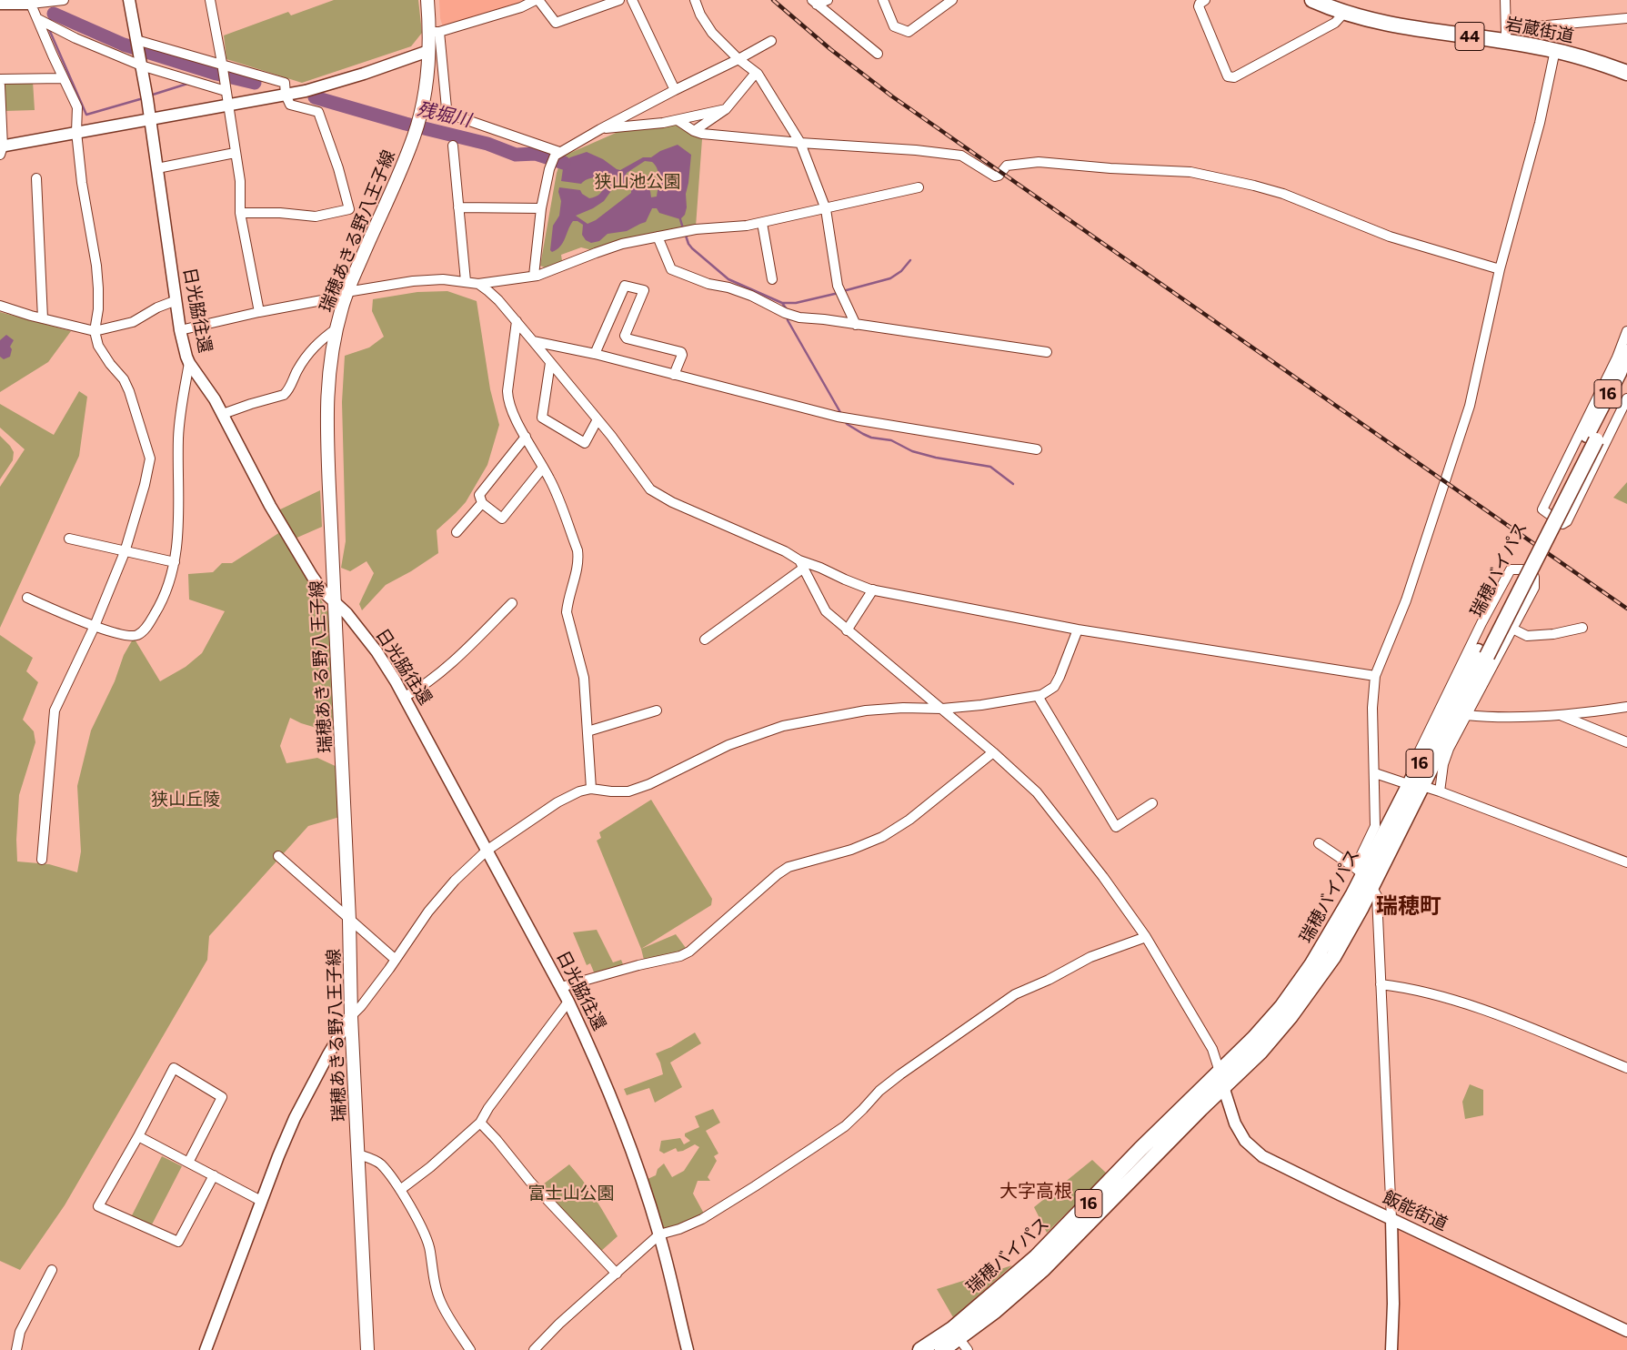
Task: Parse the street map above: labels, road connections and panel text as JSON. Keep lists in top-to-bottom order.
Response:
{
  "streets": {
    "main road": [
      "岩蔵街道",
      "44",
      "瑞穂あきる野八王子線",
      "16",
      "瑞穂バイパス"
    ],
    "street": ["日光脇往還", "飯能街道"]
  },
  "crossings": [
    ["瑞穂あきる野八王子線", "日光脇往還"],
    ["瑞穂バイパス", "飯能街道"]
  ],
  "districts": ["瑞穂町", "大字高根"],
  "water": ["残堀川"],
  "parks": ["狭山池公園", "狭山丘陵", "富士山公園"]
}
